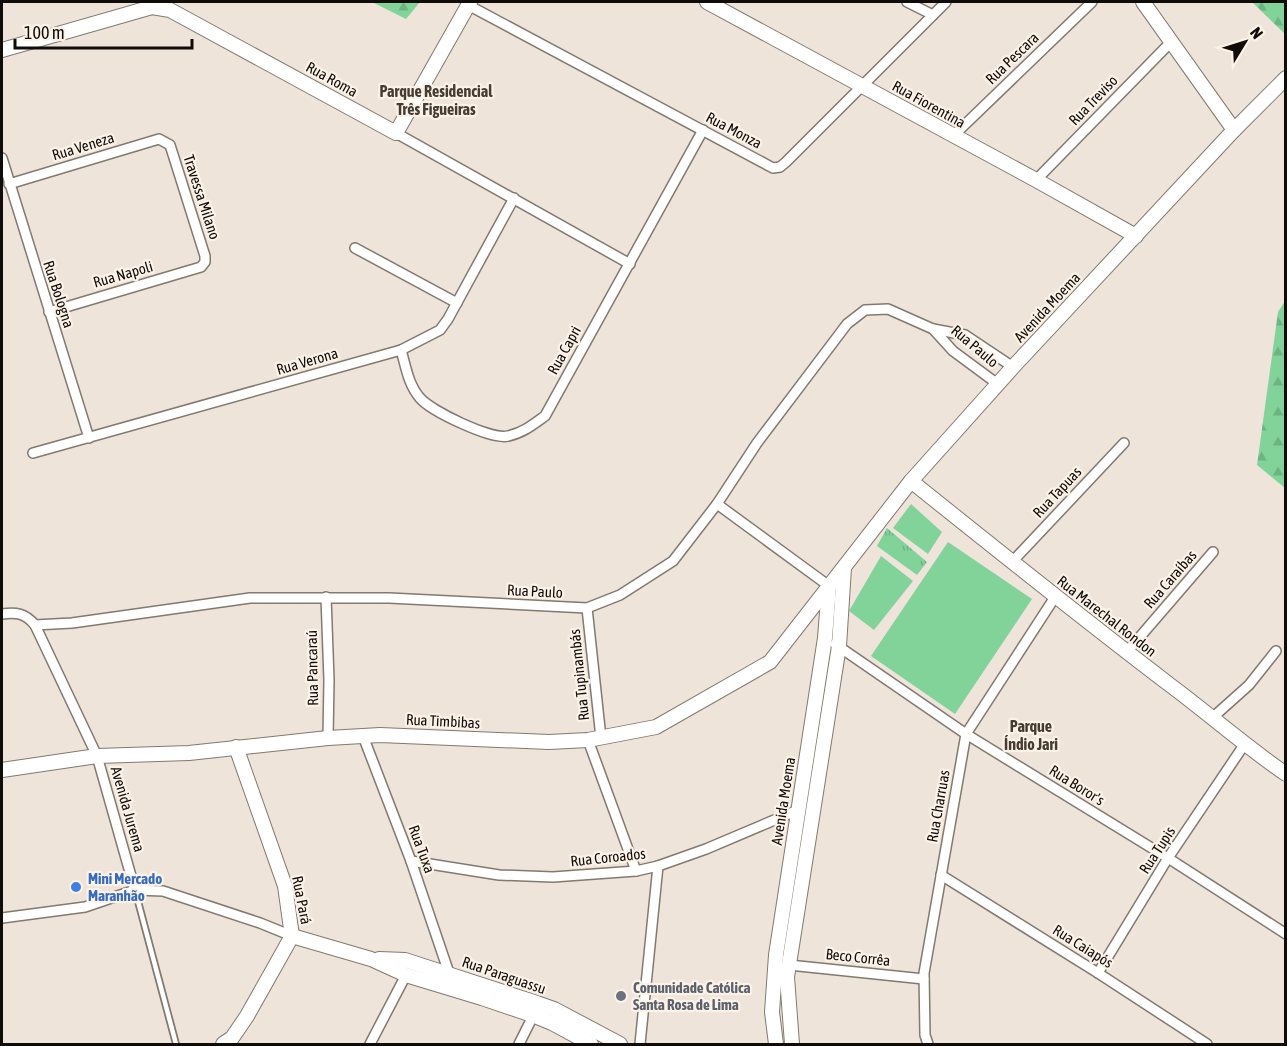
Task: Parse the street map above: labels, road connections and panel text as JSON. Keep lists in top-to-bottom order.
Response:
{
  "streets": {
    "street": [
      "Rua Pescara",
      "Rua Roma",
      "Rua Treviso",
      "Rua Fiorentina",
      "Rua Monza",
      "Rua Veneza",
      "Travessa Milano",
      "Rua Napoli",
      "Rua Bologna",
      "Avenida Moema",
      "Rua Paulo",
      "Rua Capri",
      "Rua Verona",
      "Rua Tapuas",
      "Rua Caraíbas",
      "Rua Marechal Rondon",
      "Rua Pancaraú",
      "Rua Tupinambás",
      "Rua Timbibas",
      "Rua Boror's",
      "Rua Charruas",
      "Avenida Jurema",
      "Rua Tuxa",
      "Rua Tupis",
      "Rua Coroados",
      "Rua Pará",
      "Rua Caiapós",
      "Beco Corrêa",
      "Rua Paraguassu"
    ]
  },
  "crossings": [
    ["Rua Pescara", "Rua Fiorentina"],
    ["Rua Roma", "Rua Capri"],
    ["Rua Roma", "Rua Verona"],
    ["Rua Treviso", "Rua Fiorentina"],
    ["Rua Fiorentina", "Rua Monza"],
    ["Rua Fiorentina", "Avenida Moema"],
    ["Rua Monza", "Rua Capri"],
    ["Rua Veneza", "Travessa Milano"],
    ["Rua Veneza", "Rua Bologna"],
    ["Travessa Milano", "Rua Napoli"],
    ["Rua Napoli", "Rua Bologna"],
    ["Rua Bologna", "Rua Verona"],
    ["Avenida Moema", "Rua Paulo"],
    ["Avenida Moema", "Rua Marechal Rondon"],
    ["Avenida Moema", "Rua Timbibas"],
    ["Avenida Moema", "Rua Boror's"],
    ["Avenida Moema", "Rua Coroados"],
    ["Rua Paulo", "Rua Pancaraú"],
    ["Rua Paulo", "Rua Tupinambás"],
    ["Rua Paulo", "Avenida Jurema"],
    ["Rua Capri", "Rua Verona"],
    ["Rua Tapuas", "Rua Marechal Rondon"],
    ["Rua Caraíbas", "Rua Marechal Rondon"],
    ["Rua Marechal Rondon", "Rua Charruas"],
    ["Rua Marechal Rondon", "Rua Tupis"],
    ["Rua Pancaraú", "Rua Timbibas"],
    ["Rua Tupinambás", "Rua Timbibas"],
    ["Rua Tupinambás", "Rua Coroados"],
    ["Rua Timbibas", "Avenida Jurema"],
    ["Rua Timbibas", "Rua Tuxa"],
    ["Rua Timbibas", "Rua Pará"],
    ["Rua Boror's", "Rua Charruas"],
    ["Rua Boror's", "Rua Tupis"],
    ["Rua Charruas", "Rua Caiapós"],
    ["Rua Charruas", "Beco Corrêa"],
    ["Avenida Jurema", "Rua Paraguassu"],
    ["Rua Tuxa", "Rua Coroados"],
    ["Rua Tuxa", "Rua Paraguassu"],
    ["Rua Tupis", "Rua Caiapós"],
    ["Rua Pará", "Rua Paraguassu"]
  ],
  "districts": ["Parque Residencial Três Figueiras", "Parque Índio Jari"],
  "places": ["Mini Mercado Maranhão", "Comunidade Católica Santa Rosa de Lima"],
  "scale_bar": "100 m",
  "north": "top right"
}
